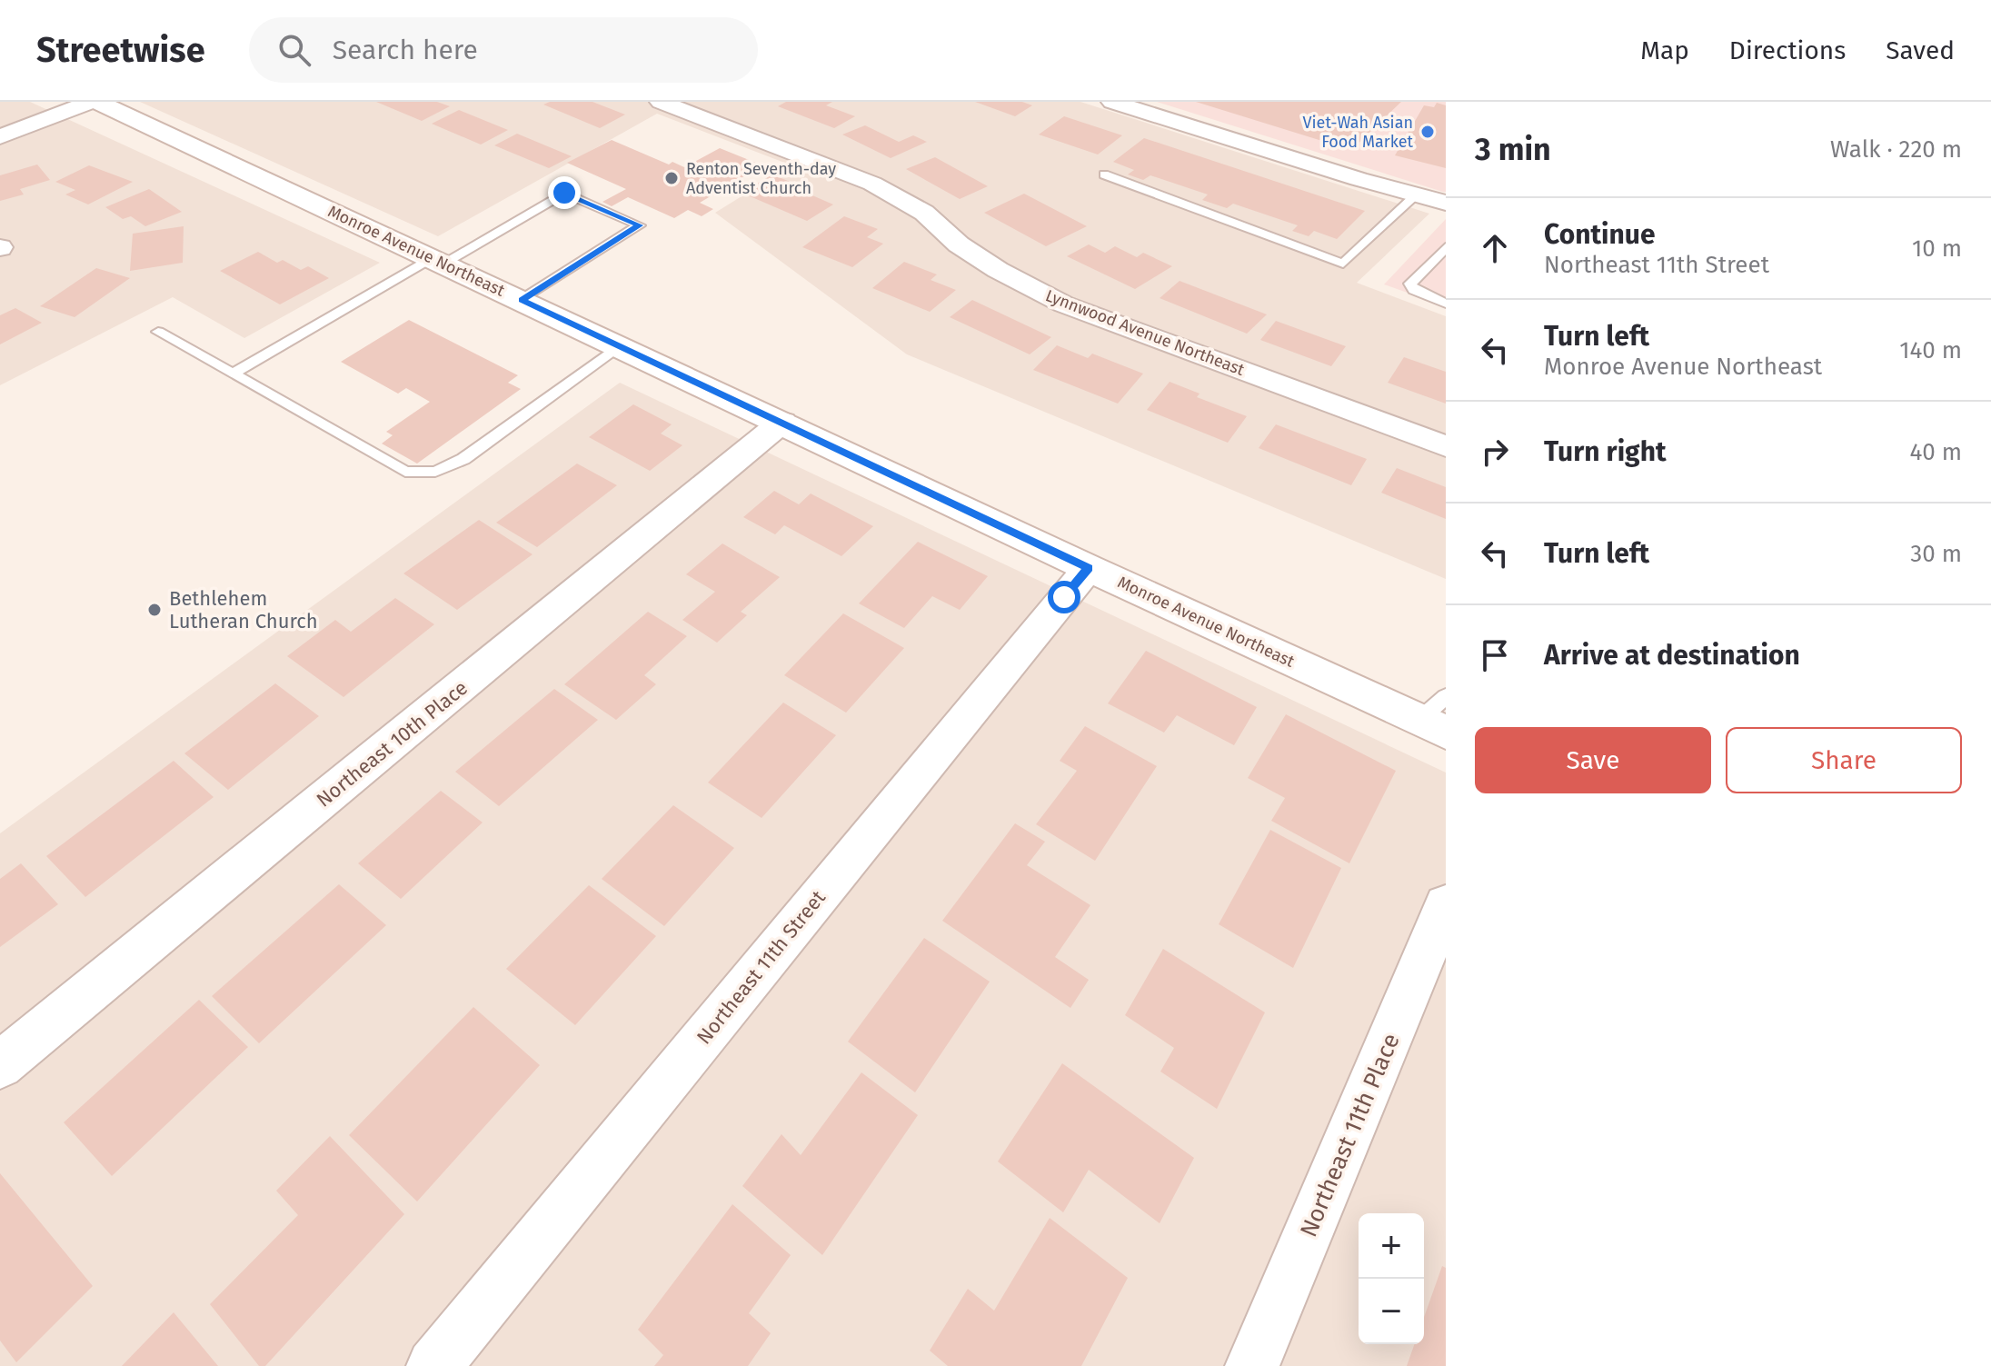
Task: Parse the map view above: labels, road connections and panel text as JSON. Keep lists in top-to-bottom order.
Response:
{
  "streets": {
    "street": [
      "Monroe Avenue Northeast",
      "Lynnwood Avenue Northeast",
      "Northeast 10th Place",
      "Northeast 11th Street",
      "Northeast 11th Place"
    ]
  },
  "crossings": [
    ["Monroe Avenue Northeast", "Northeast 10th Place"],
    ["Monroe Avenue Northeast", "Northeast 11th Street"]
  ],
  "places": ["Viet-Wah Asian Food Market", "Renton Seventh-day Adventist Church", "Bethlehem Lutheran Church"],
  "page": {
    "header": "Streetwise",
    "search": "Search here",
    "nav": ["Map", "Directions", "Saved"],
    "heading": ["3 min", "Walk · 220 m"],
    "list": [
      ["Continue", "Northeast 11th Street", "10 m"],
      ["Turn left", "Monroe Avenue Northeast", "140 m"],
      ["Turn right", "40 m"],
      ["Turn left", "30 m"],
      "Arrive at destination"
    ],
    "buttons": ["Save", "Share"],
    "map_buttons": ["+", "−"]
  }
}
